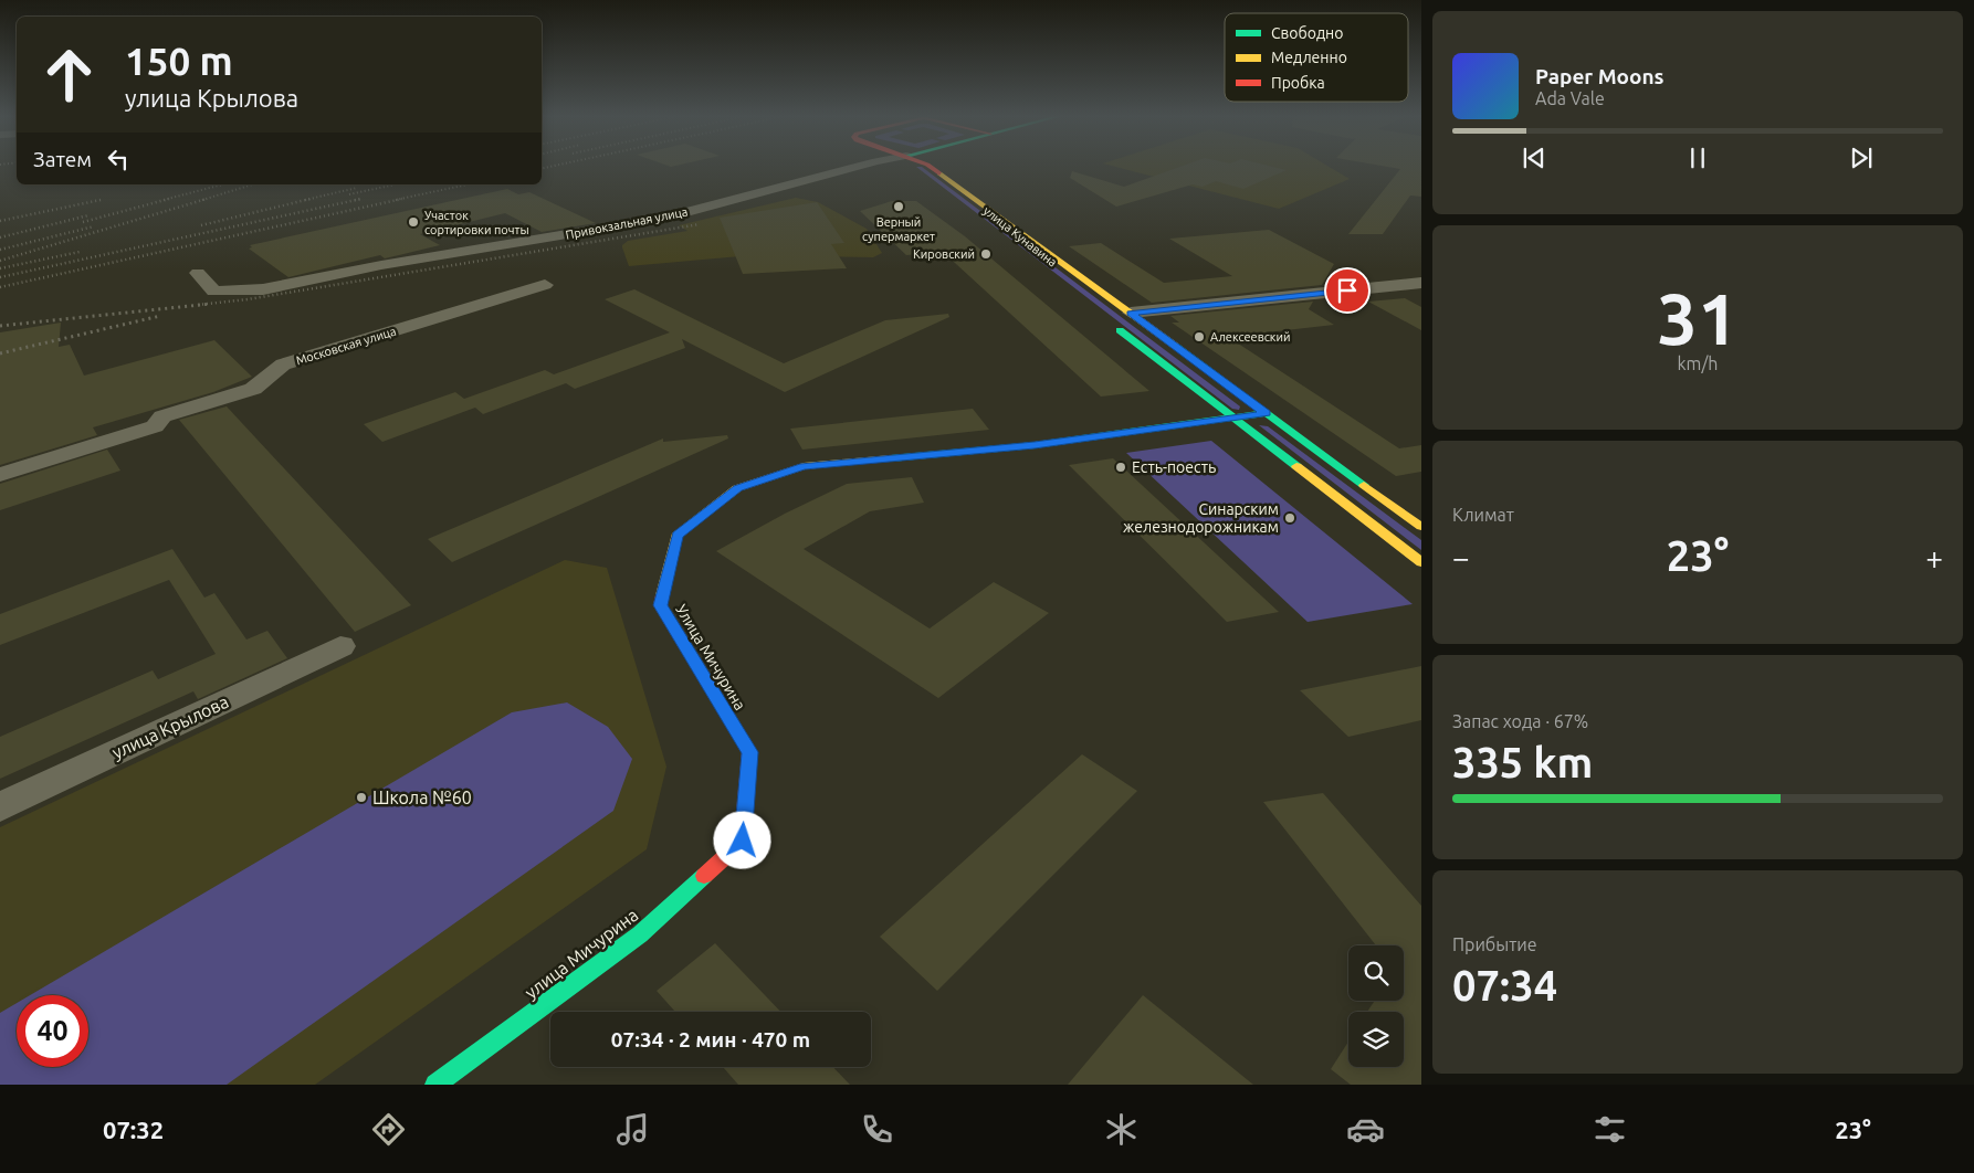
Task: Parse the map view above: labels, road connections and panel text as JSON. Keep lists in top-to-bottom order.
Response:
{
  "streets": {
    "street": [
      "Привокзальная улица",
      "улица Кунавина",
      "Московская улица",
      "Улица Мичурина",
      "улица Крылова",
      "улица Мичурина"
    ]
  },
  "crossings": [
    ["Улица Мичурина", "улица Мичурина"]
  ],
  "places": [
    "Верный супермаркет",
    "Участок сортировки почты",
    "Кировский",
    "Алексеевский",
    "Есть-поесть",
    "Синарским железнодорожникам",
    "Школа №60"
  ],
  "legend": ["Свободно", "Медленно", "Пробка"],
  "page": {
    "turn": ["150 m", "улица Крылова"],
    "song": ["Paper Moons", "Ada Vale"],
    "then": "Затем",
    "tile": [
      ["31", "km/h"],
      "Климат",
      ["Запас хода · 67%", "335 km"],
      ["Прибытие", "07:34"]
    ],
    "heat": ["−", "23°", "+"],
    "limit": "40",
    "trip": "07:34 · 2 мин · 470 m",
    "tabs": ["07:32", "23°"]
  }
}
